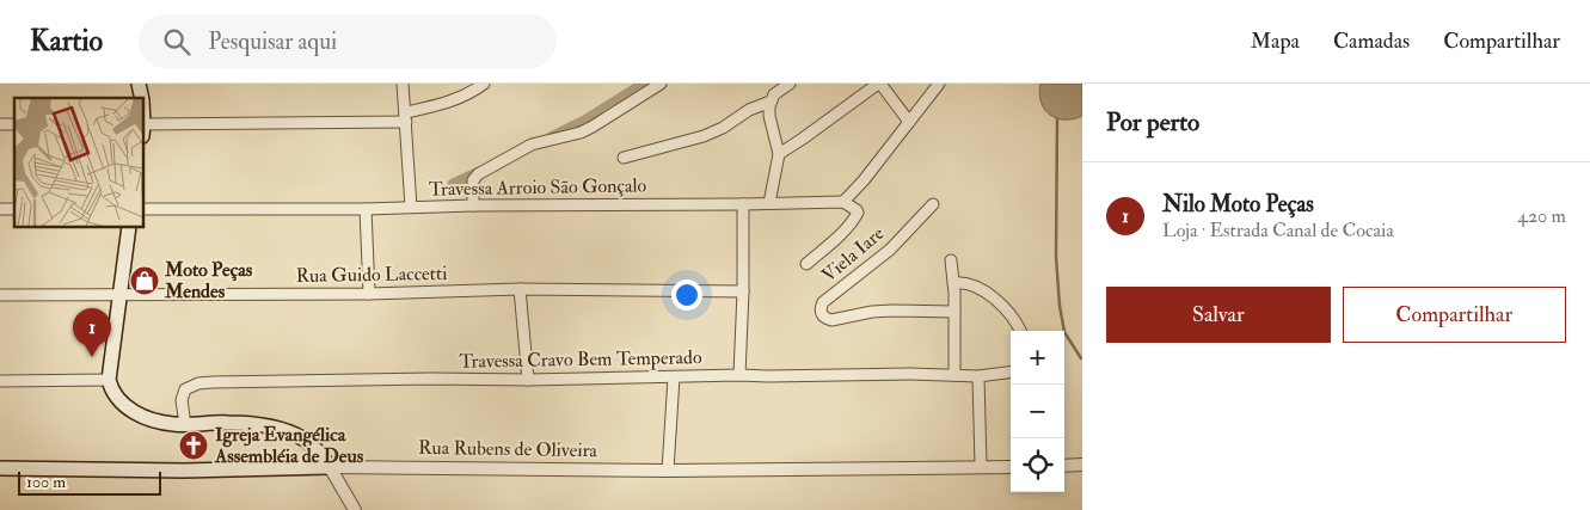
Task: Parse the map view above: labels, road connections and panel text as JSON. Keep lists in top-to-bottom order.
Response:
{
  "streets": {
    "main road": ["Rua Rubens de Oliveira"],
    "street": [
      "Travessa Arroio São Gonçalo",
      "Viela Iare",
      "Rua Guido Laccetti",
      "Travessa Cravo Bem Temperado"
    ]
  },
  "places": {
    "shop": ["Moto Peças Mendes"],
    "church": ["Igreja Evangélica Assembléia de Deus"]
  },
  "scale_bar": "100 m",
  "page": {
    "header": "Kartio",
    "search": "Pesquisar aqui",
    "nav": ["Mapa", "Camadas", "Compartilhar"],
    "heading": "Por perto",
    "list": [
      {
        "mark": "1",
        "name": "Nilo Moto Peças",
        "note": "Loja · Estrada Canal de Cocaia",
        "value": "420 m"
      }
    ],
    "buttons": ["Salvar", "Compartilhar"],
    "pins": "1",
    "map_buttons": ["+", "−"],
    "scale": "100 m"
  }
}
